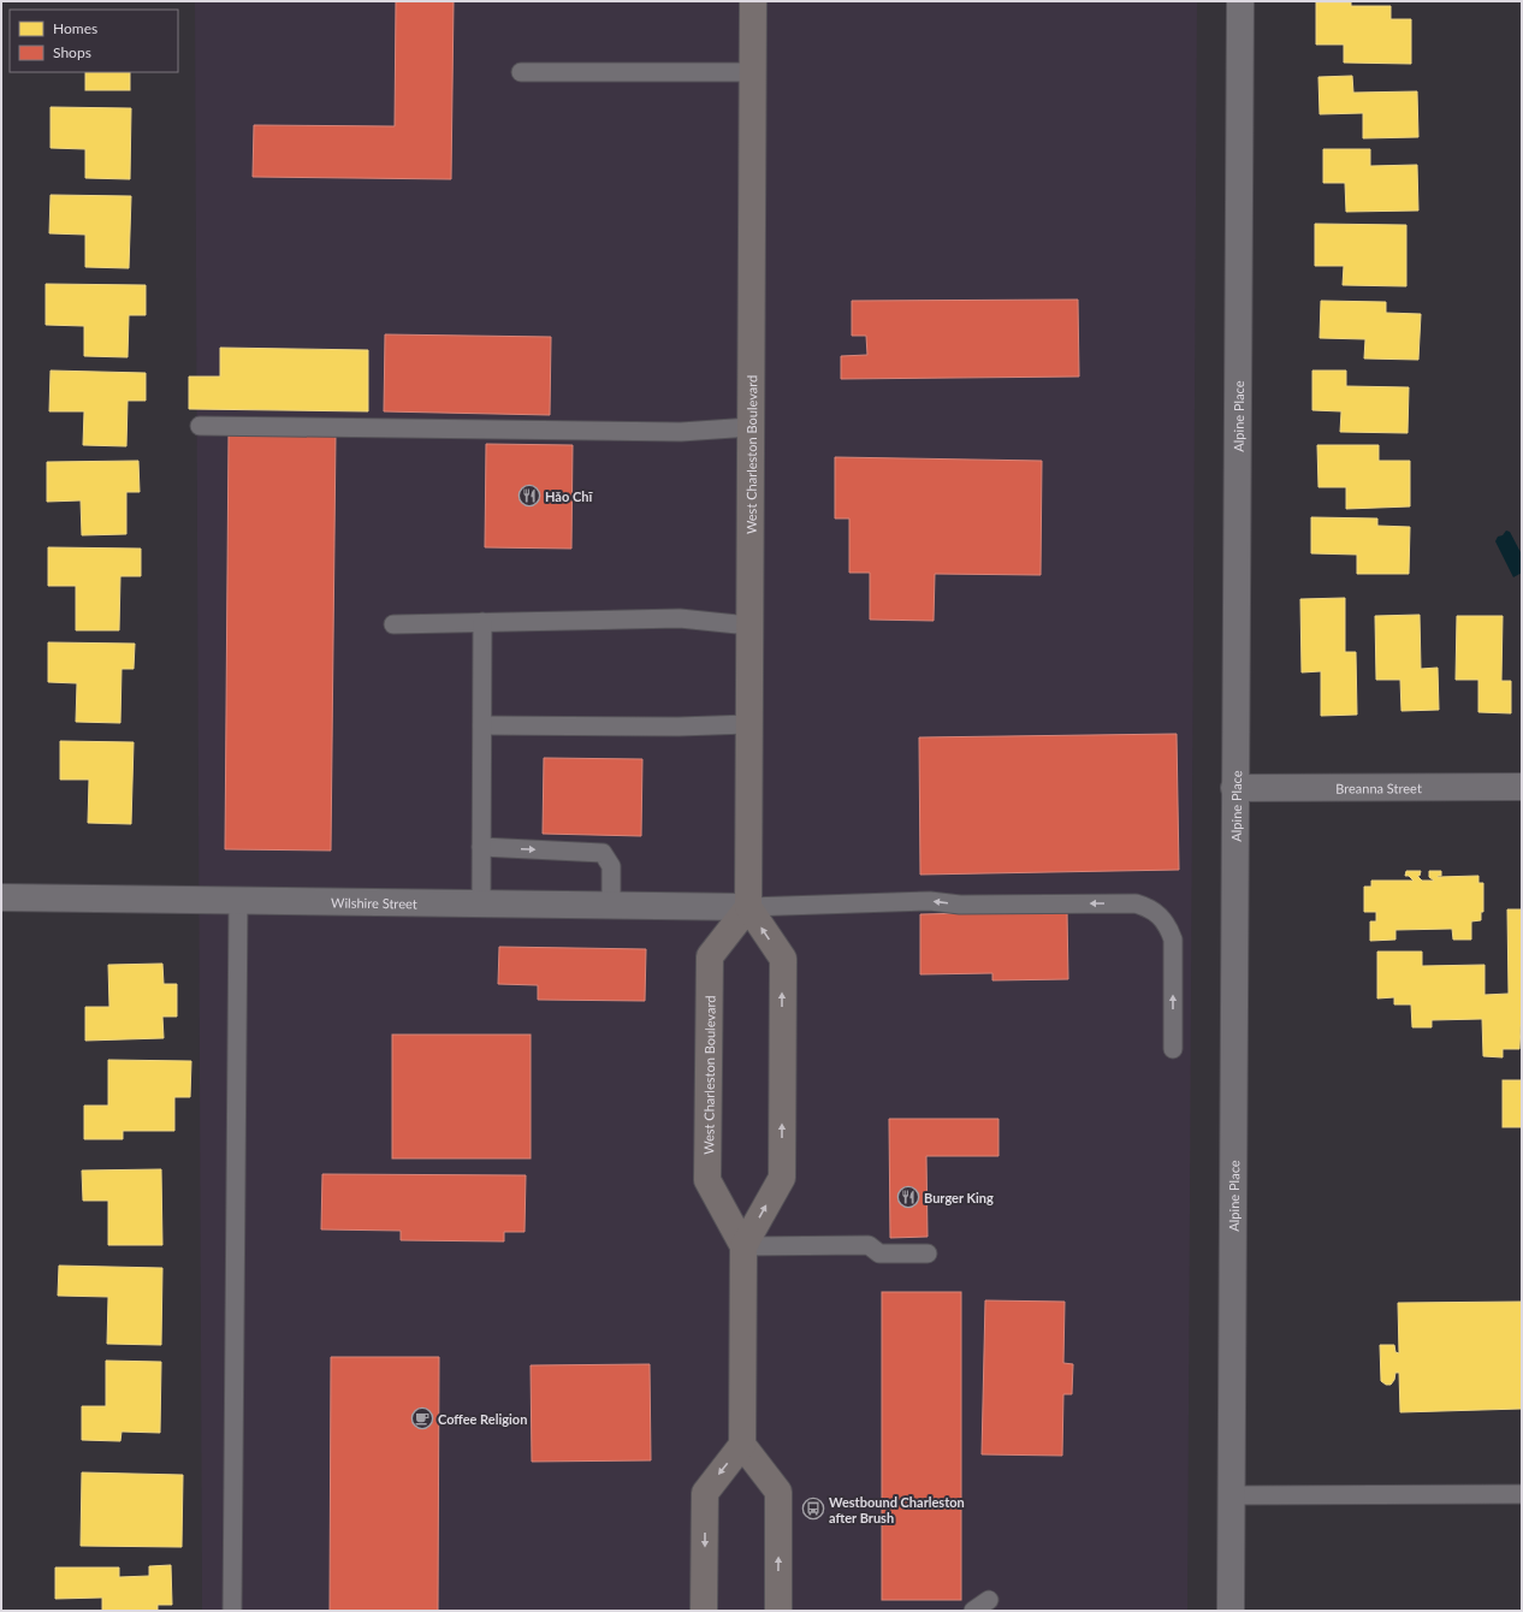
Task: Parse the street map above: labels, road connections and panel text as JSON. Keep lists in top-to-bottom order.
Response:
{
  "streets": {
    "main road": ["West Charleston Boulevard"],
    "street": ["Alpine Place", "Breanna Street", "Wilshire Street"]
  },
  "crossings": [
    ["Alpine Place", "Breanna Street"],
    ["West Charleston Boulevard", "Wilshire Street"]
  ],
  "places": {
    "restaurant": ["Hǎo Chī", "Burger King"],
    "cafe": ["Coffee Religion"],
    "bus stop": ["Westbound Charleston after Brush"]
  },
  "legend": ["Homes", "Shops"]
}
